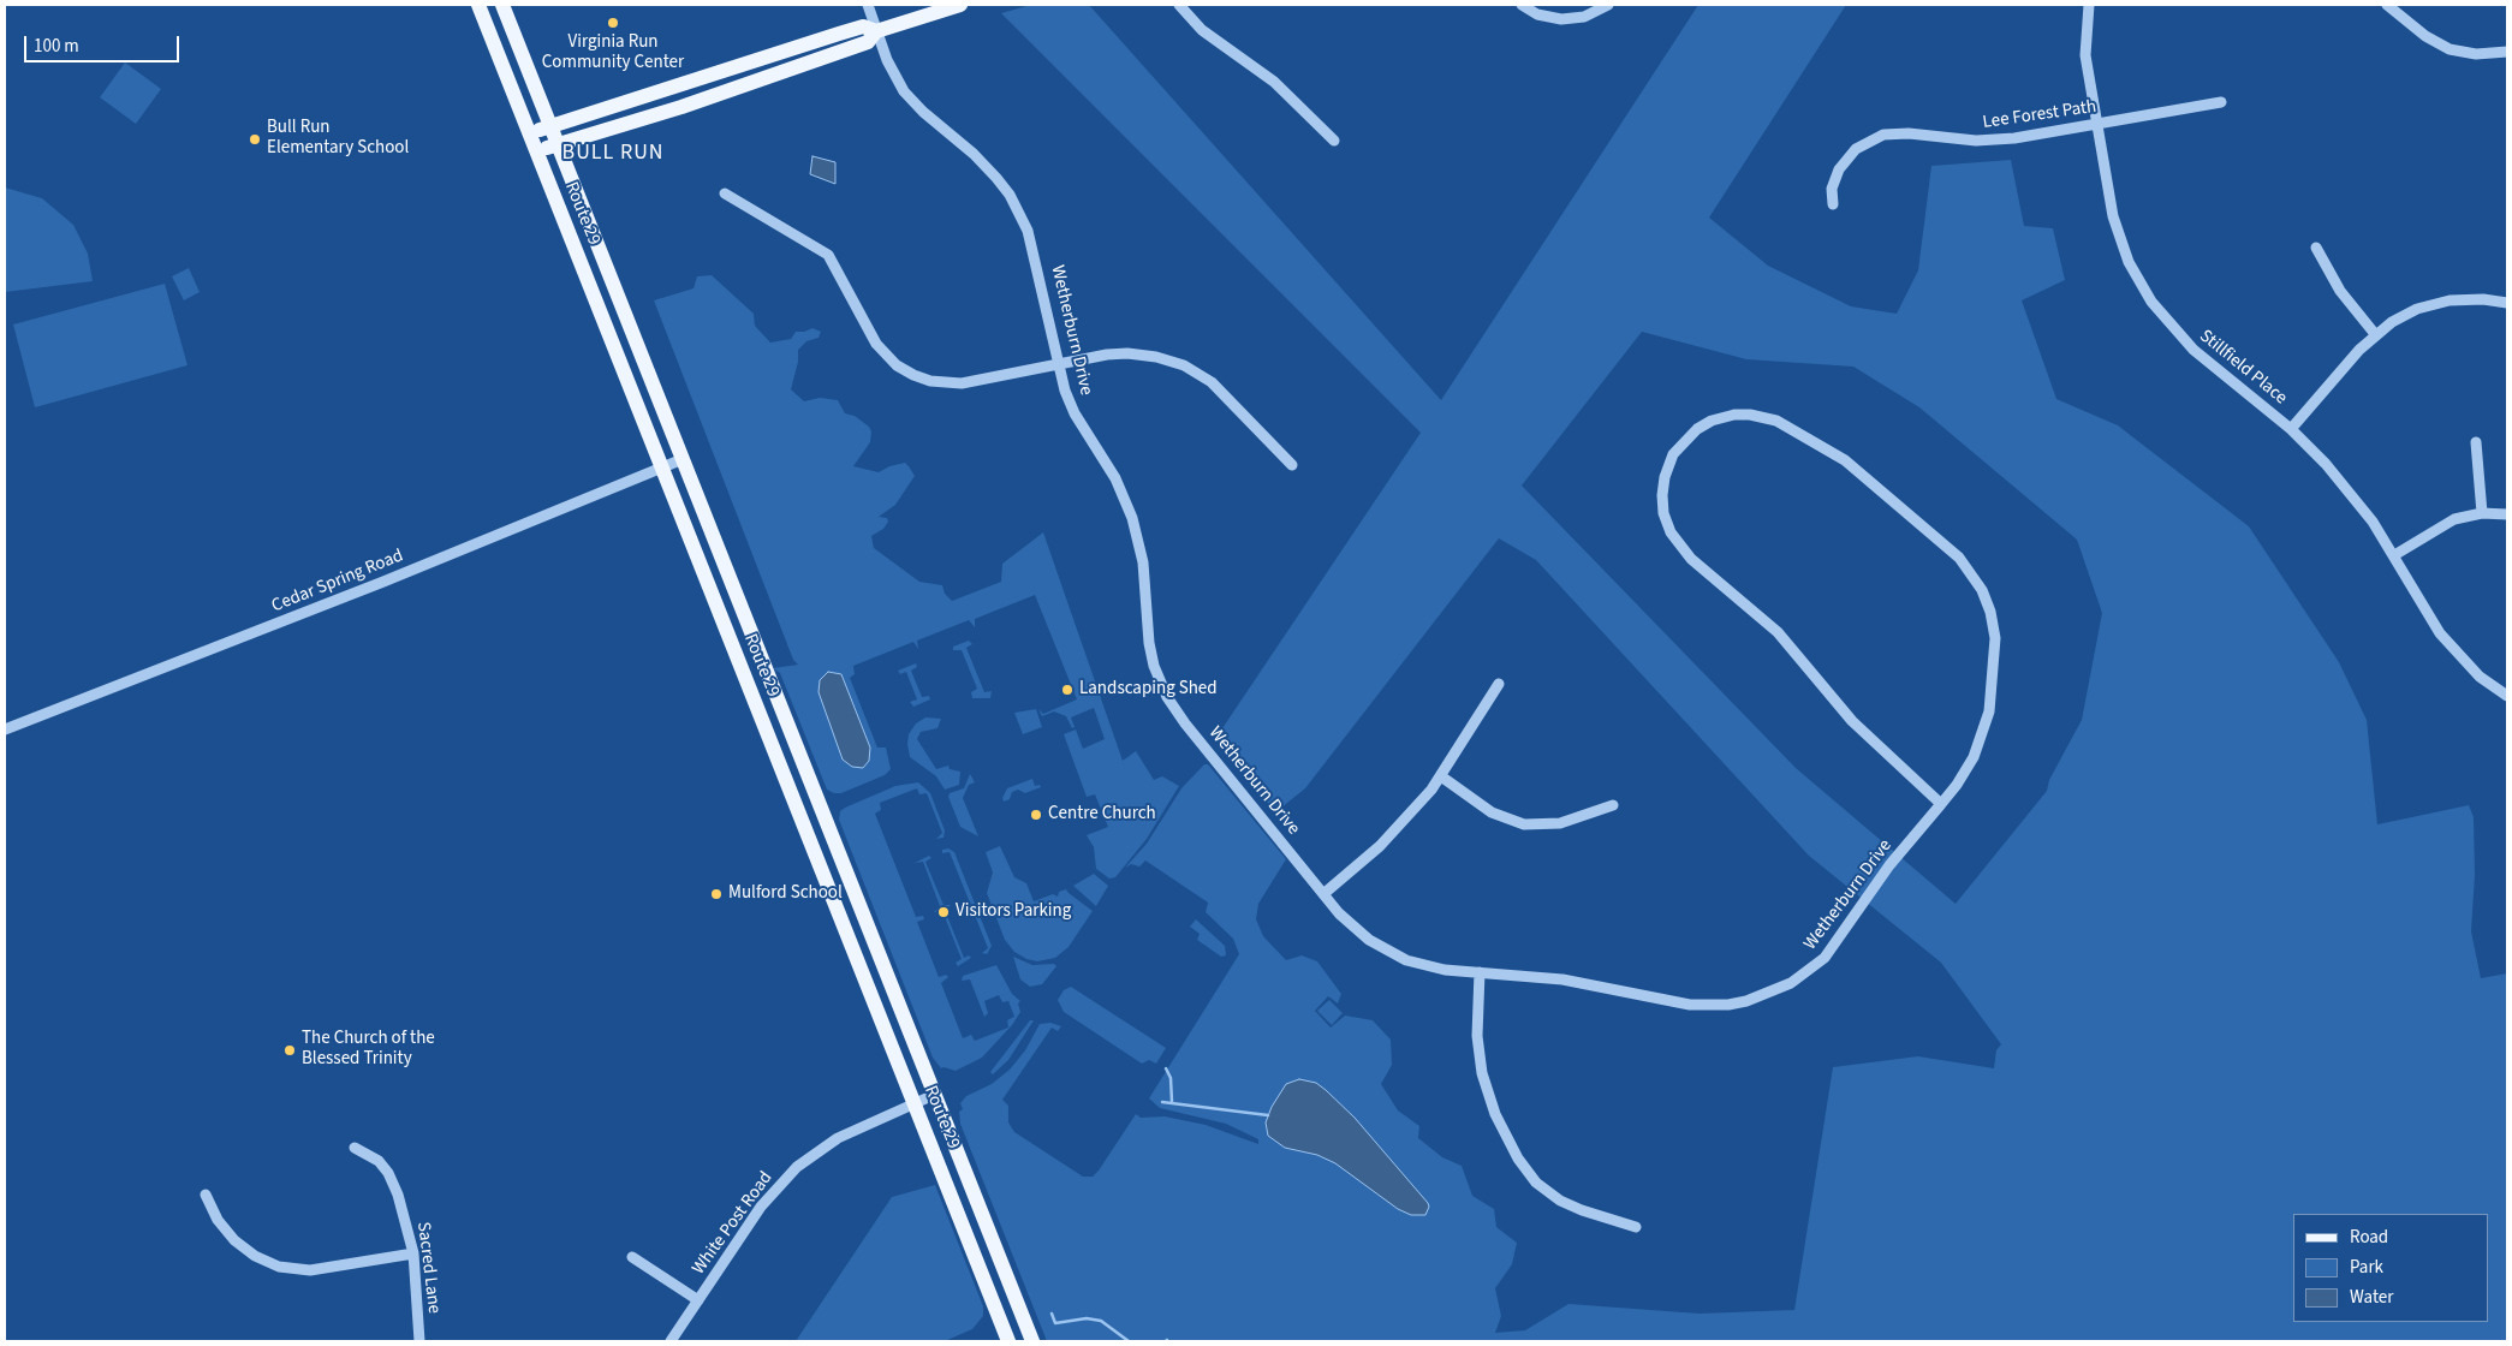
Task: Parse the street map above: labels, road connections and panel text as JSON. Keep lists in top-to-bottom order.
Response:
{
  "streets": {
    "main road": ["Route 29"],
    "street": [
      "Lee Forest Path",
      "Wetherburn Drive",
      "Stillfield Place",
      "Cedar Spring Road",
      "White Post Road",
      "Sacred Lane"
    ]
  },
  "crossings": [
    ["Lee Forest Path", "Stillfield Place"],
    ["Route 29", "Cedar Spring Road"],
    ["Route 29", "White Post Road"]
  ],
  "districts": ["BULL RUN"],
  "places": [
    "Virginia Run Community Center",
    "Bull Run Elementary School",
    "Landscaping Shed",
    "Centre Church",
    "Mulford School",
    "Visitors Parking",
    "The Church of the Blessed Trinity"
  ],
  "legend": ["Road", "Park", "Water"],
  "scale_bar": "100 m"
}
